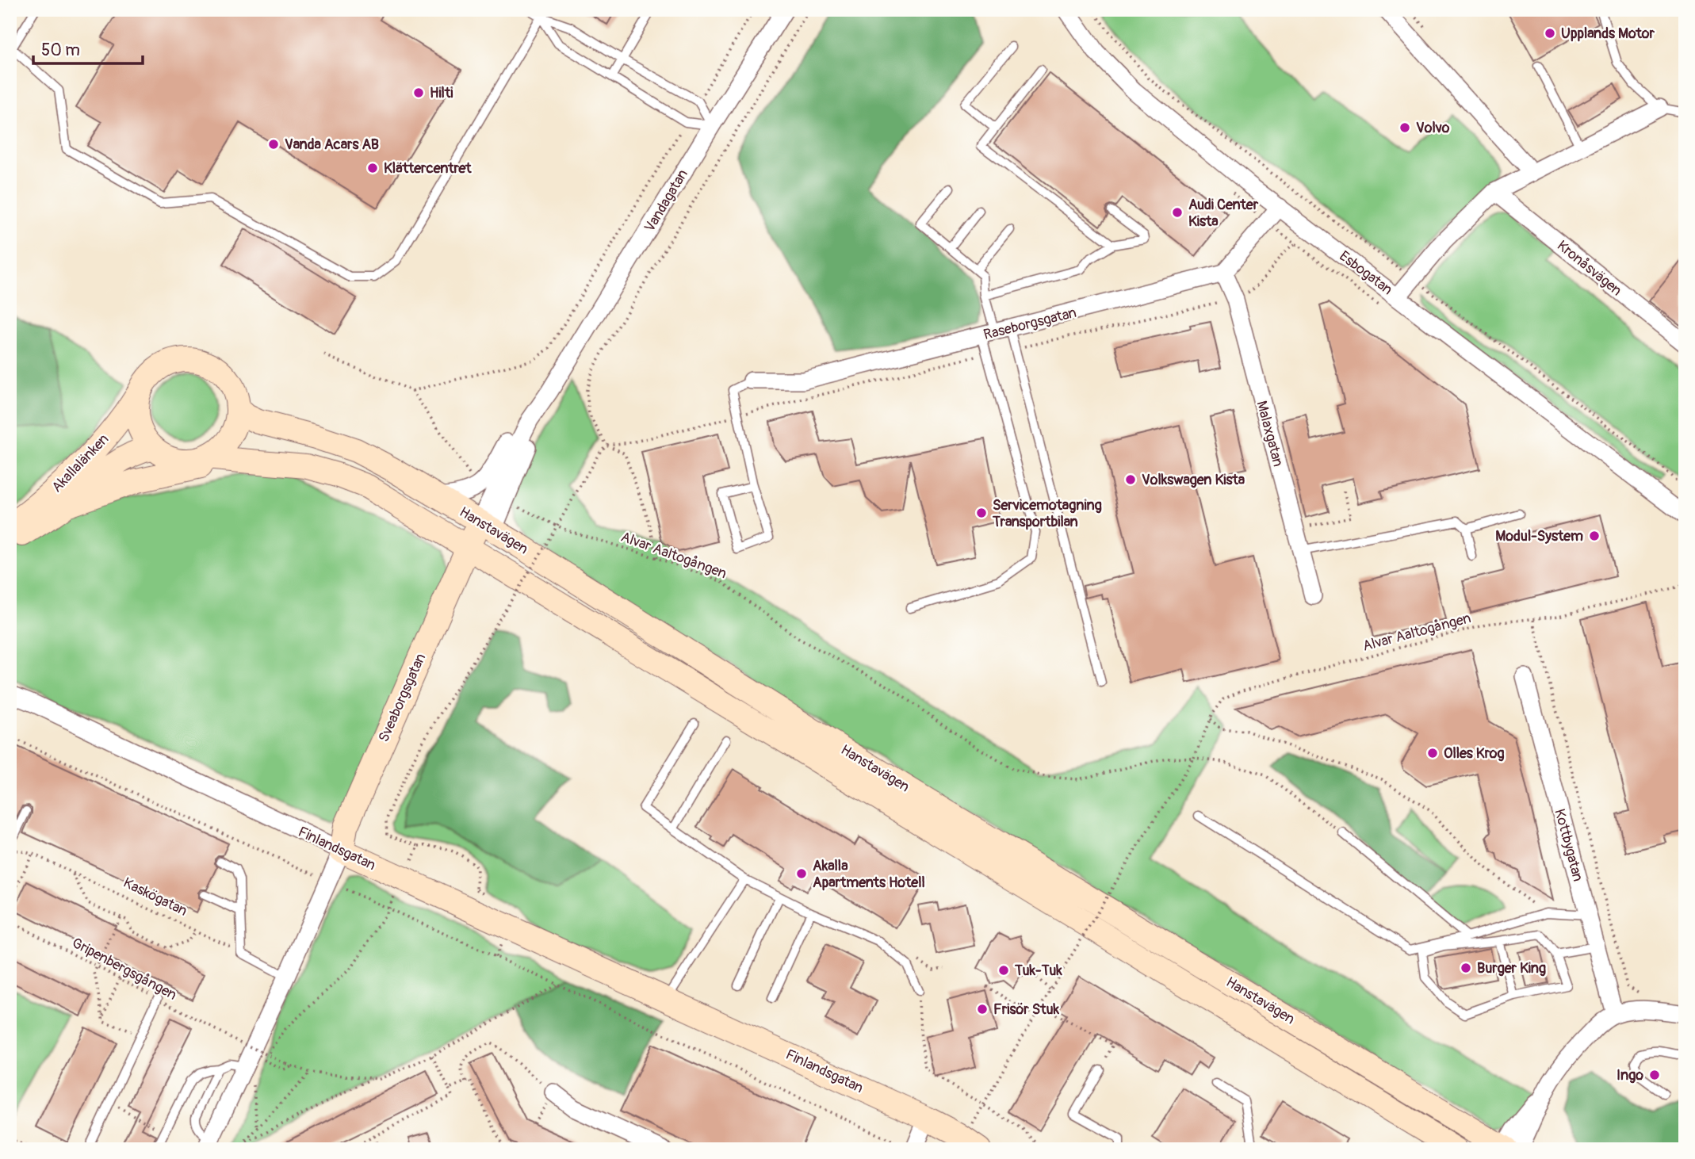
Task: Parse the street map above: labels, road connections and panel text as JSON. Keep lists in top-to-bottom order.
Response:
{
  "streets": {
    "main road": [
      "Akallalänken",
      "Hanstavägen",
      "Sveaborgsgatan",
      "Finlandsgatan"
    ],
    "street": [
      "Vandagatan",
      "Kronåsvägen",
      "Esbogatan",
      "Raseborgsgatan",
      "Malaxgatan",
      "Kottbygatan"
    ],
    "path": ["Alvar Aaltogången", "Kaskögatan", "Gripenbergsgången"]
  },
  "crossings": [
    ["Vandagatan", "Hanstavägen"],
    ["Vandagatan", "Alvar Aaltogången"],
    ["Vandagatan", "Sveaborgsgatan"],
    ["Raseborgsgatan", "Malaxgatan"],
    ["Akallalänken", "Hanstavägen"],
    ["Hanstavägen", "Sveaborgsgatan"],
    ["Sveaborgsgatan", "Finlandsgatan"]
  ],
  "places": [
    "Upplands Motor",
    "Hilti",
    "Volvo",
    "Vanda Acars AB",
    "Klättercentret",
    "Audi Center Kista",
    "Volkswagen Kista",
    "Servicemotagning Transportbilan",
    "Modul-System",
    "Olles Krog",
    "Akalla Apartments Hotell",
    "Burger King",
    "Tuk-Tuk",
    "Frisör Stuk",
    "Ingo"
  ],
  "scale_bar": "50 m"
}
